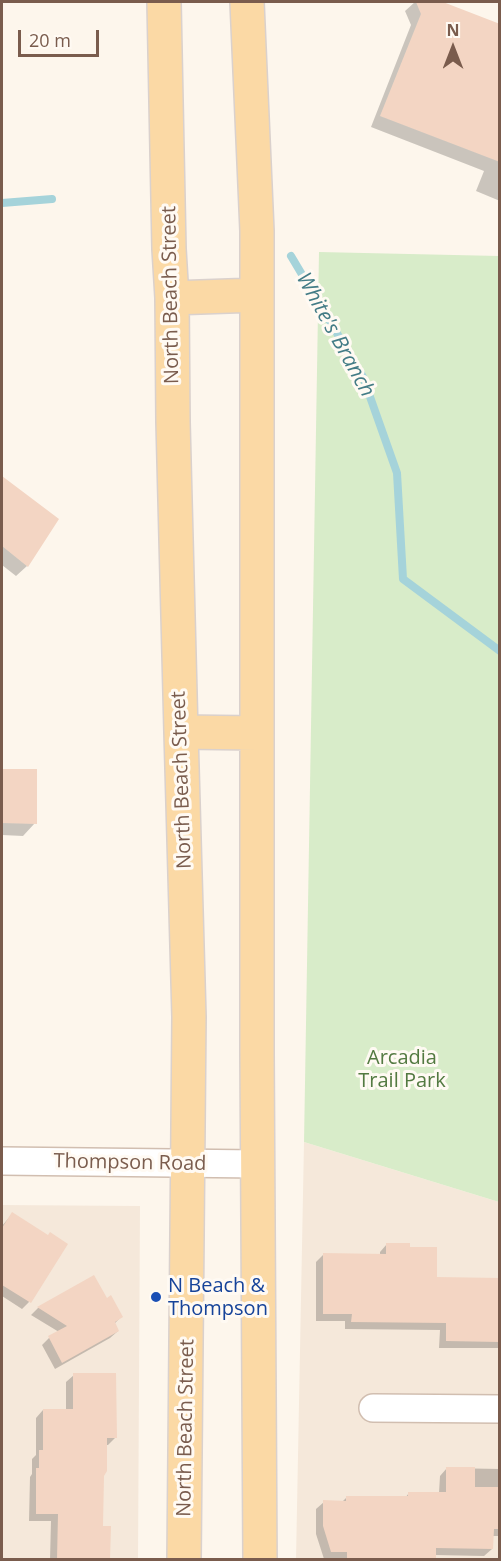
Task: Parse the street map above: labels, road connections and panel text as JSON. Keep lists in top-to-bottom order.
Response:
{
  "streets": {
    "main road": ["North Beach Street"],
    "street": ["Thompson Road"]
  },
  "crossings": [
    ["North Beach Street", "Thompson Road"]
  ],
  "water": ["White's Branch"],
  "parks": ["Arcadia Trail Park"],
  "places": ["N Beach & Thompson"],
  "scale_bar": "20 m",
  "north": "top"
}
